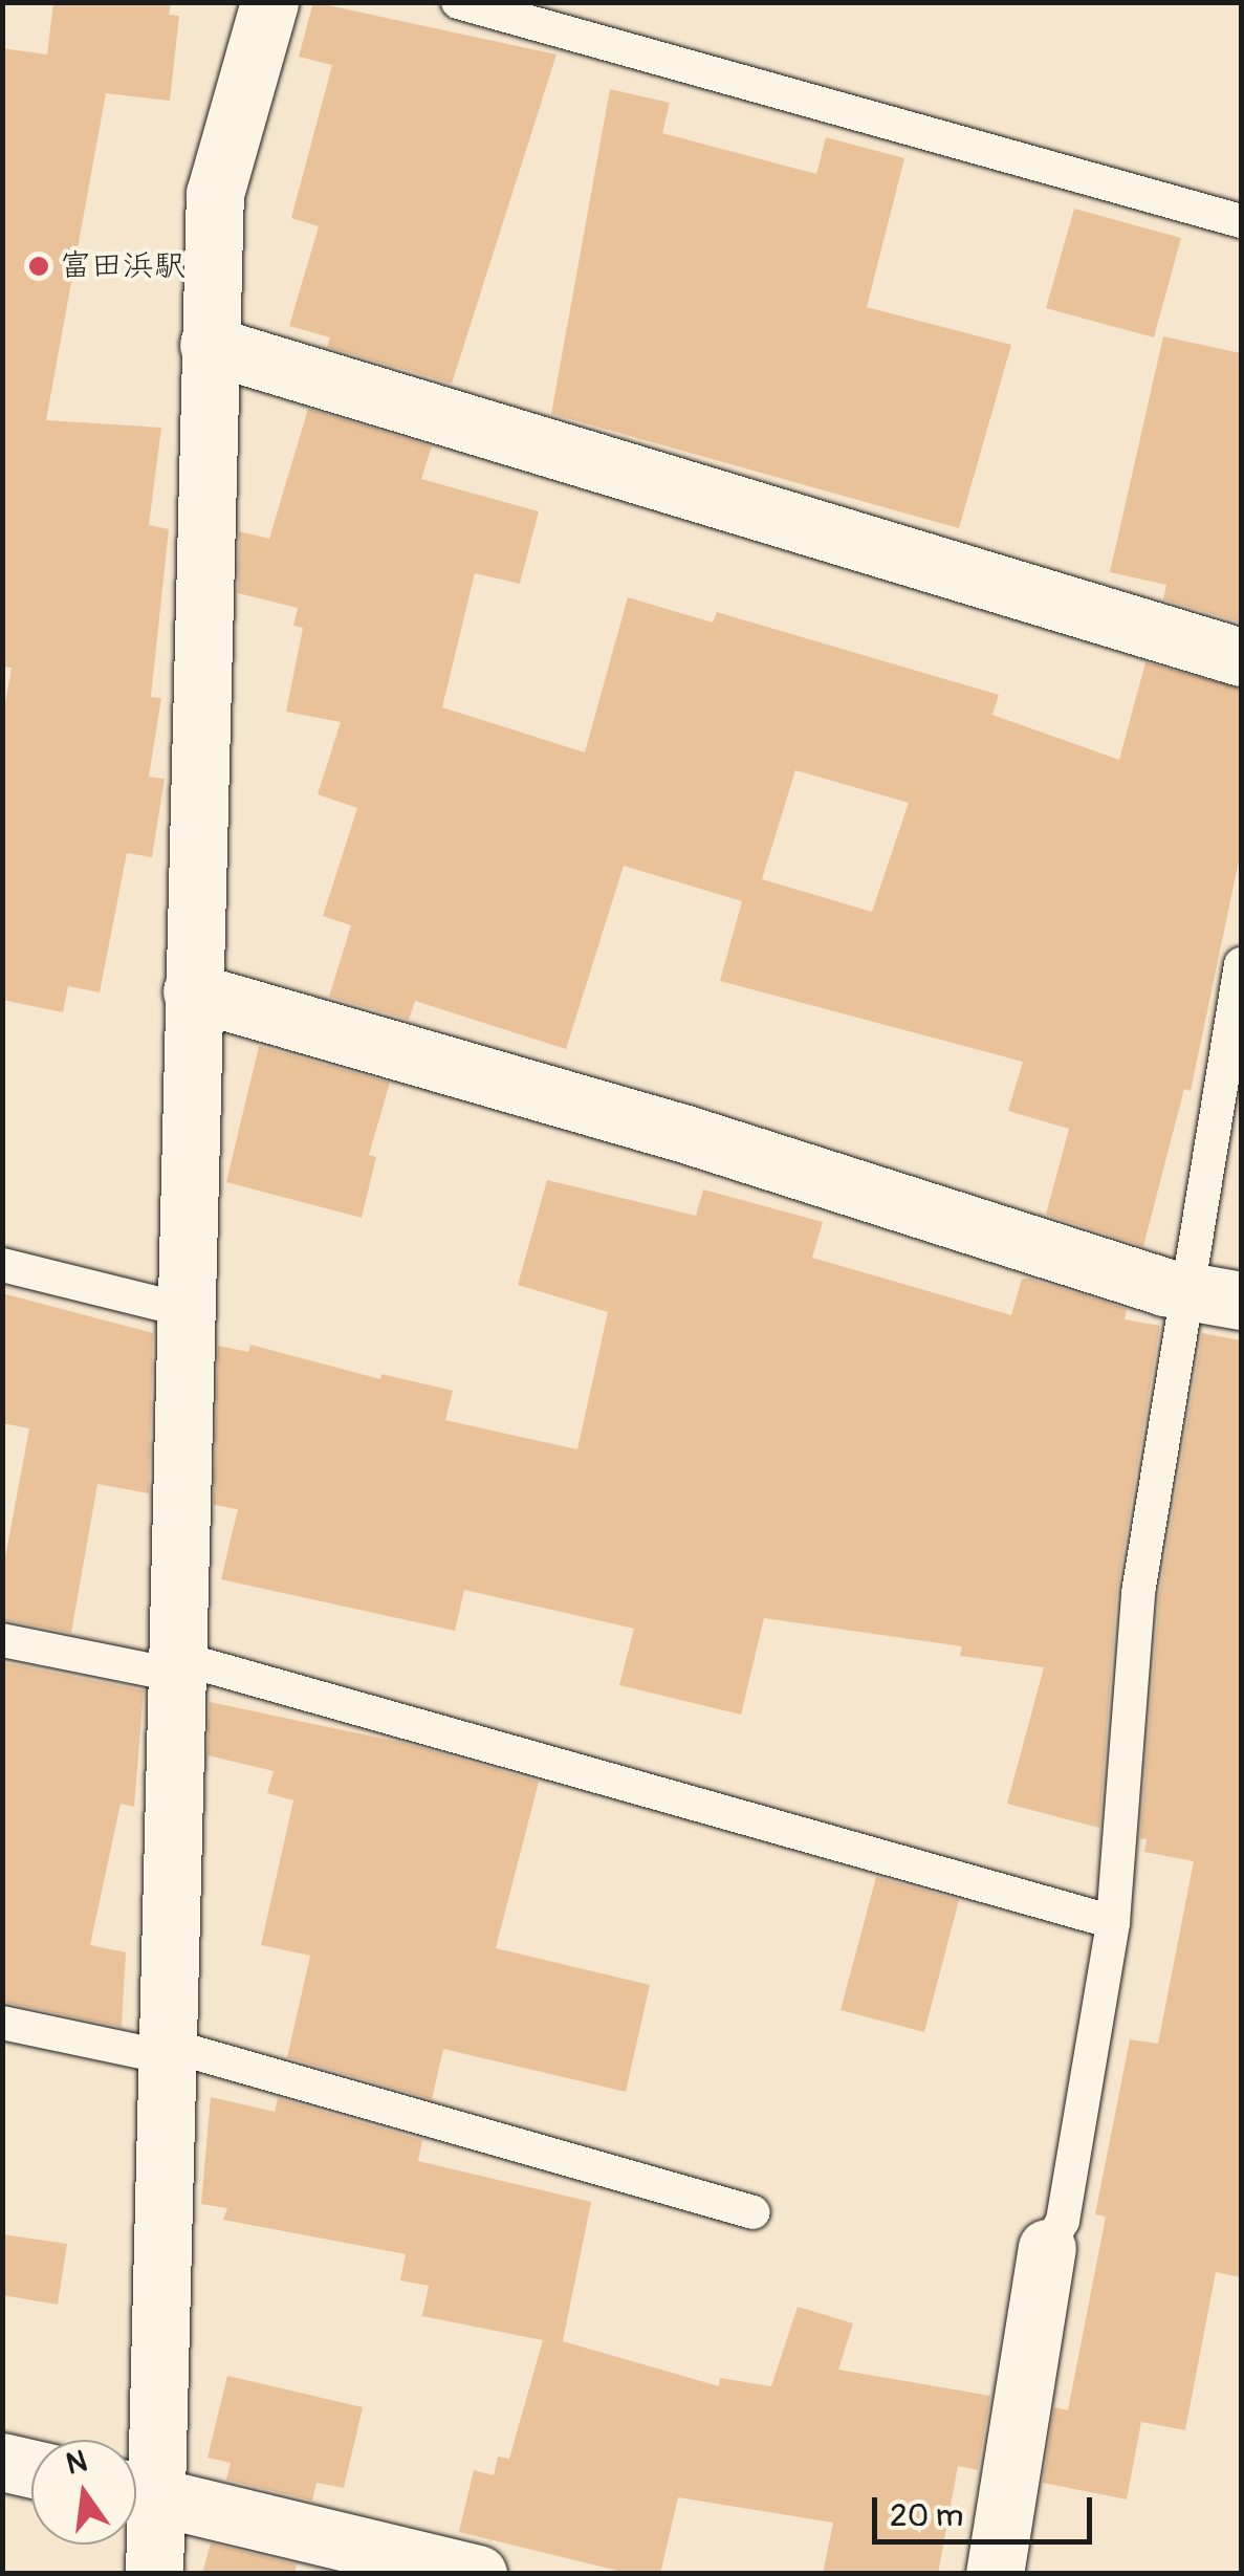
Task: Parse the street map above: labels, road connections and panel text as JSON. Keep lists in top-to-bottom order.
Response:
{
  "places": ["富田浜駅"],
  "scale_bar": "20 m",
  "north": "top"
}
